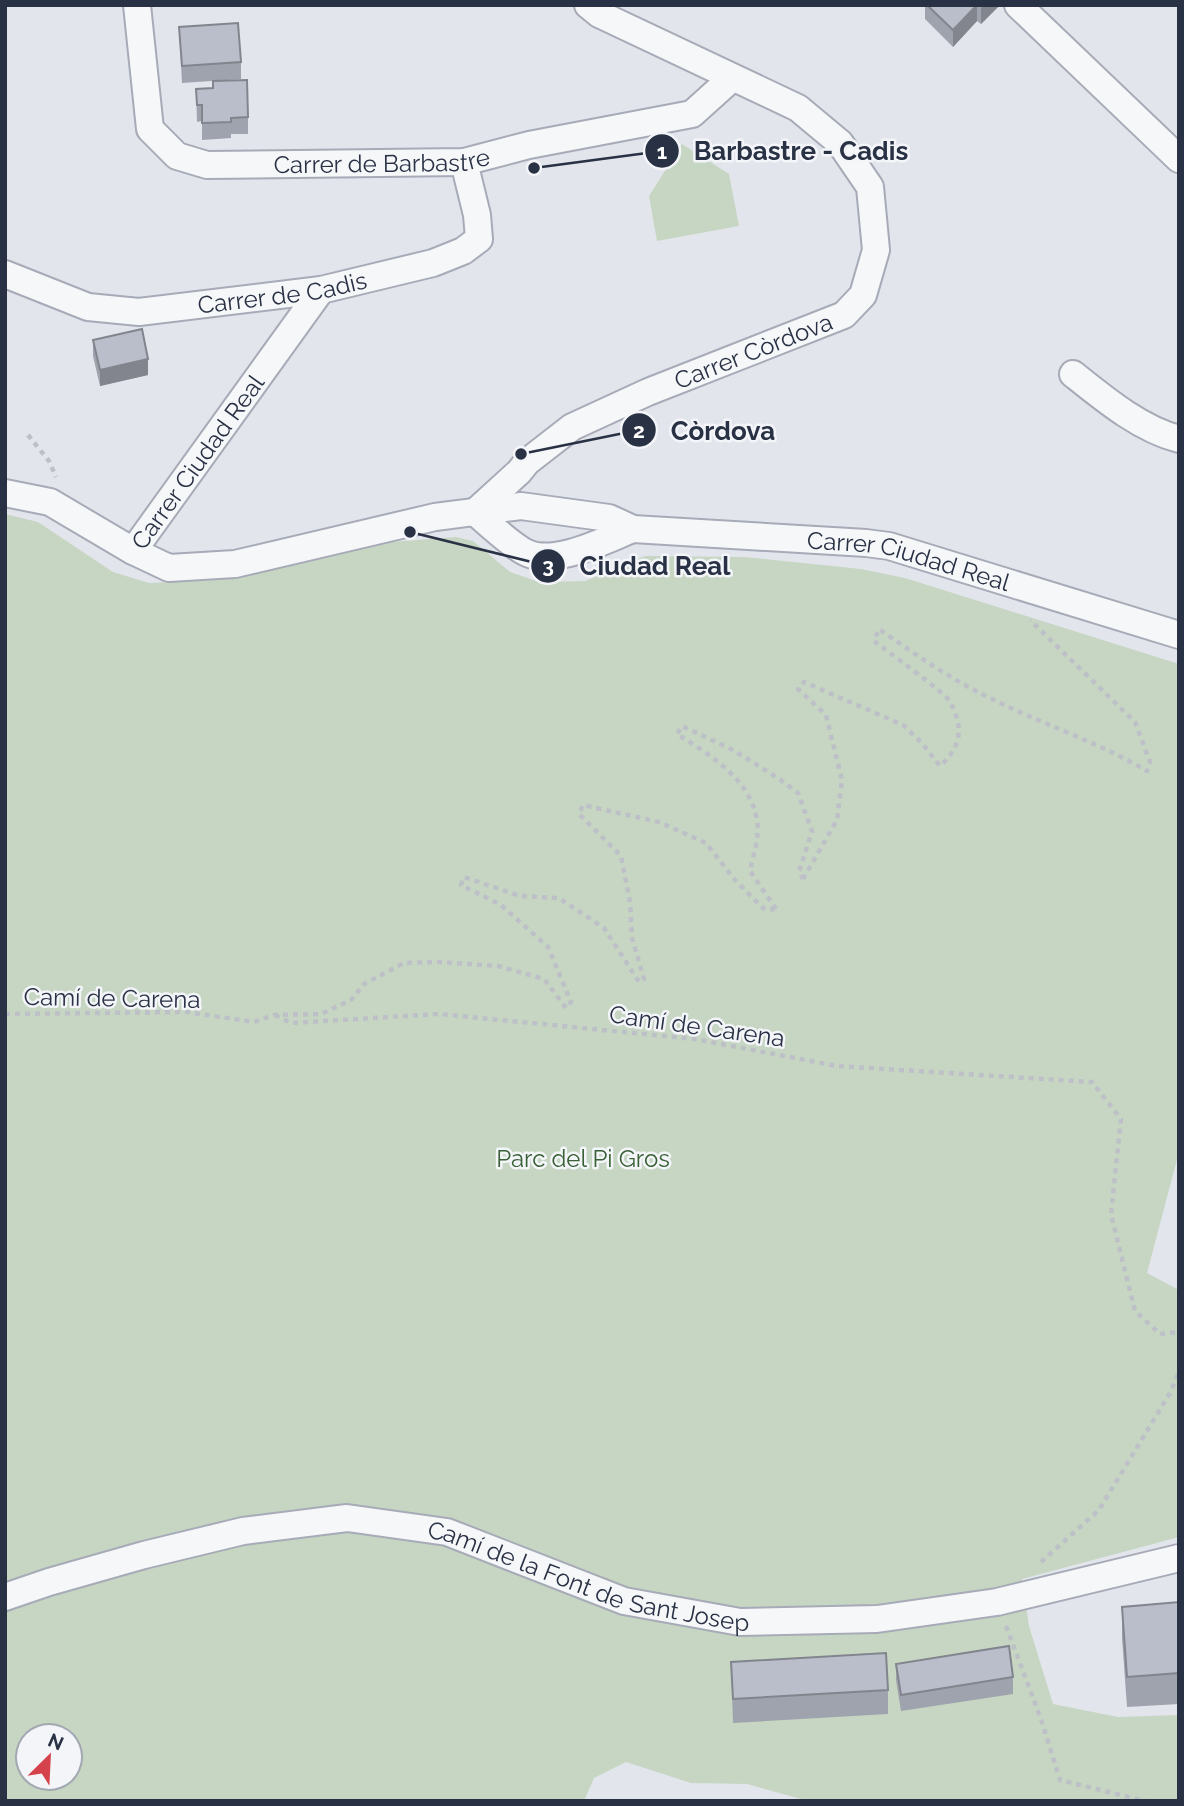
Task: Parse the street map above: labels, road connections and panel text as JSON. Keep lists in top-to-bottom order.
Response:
{
  "streets": {
    "street": [
      "Carrer de Barbastre",
      "Carrer de Cadis",
      "Carrer Còrdova",
      "Carrer Ciudad Real",
      "Camí de la Font de Sant Josep"
    ],
    "path": ["Camí de Carena"]
  },
  "crossings": [
    ["Carrer de Barbastre", "Carrer de Cadis"],
    ["Carrer de Barbastre", "Carrer Còrdova"],
    ["Carrer de Cadis", "Carrer Ciudad Real"],
    ["Carrer Còrdova", "Carrer Ciudad Real"]
  ],
  "parks": ["Parc del Pi Gros"],
  "places": ["Barbastre - Cadis", "Còrdova", "Ciudad Real"],
  "north": "top right"
}
